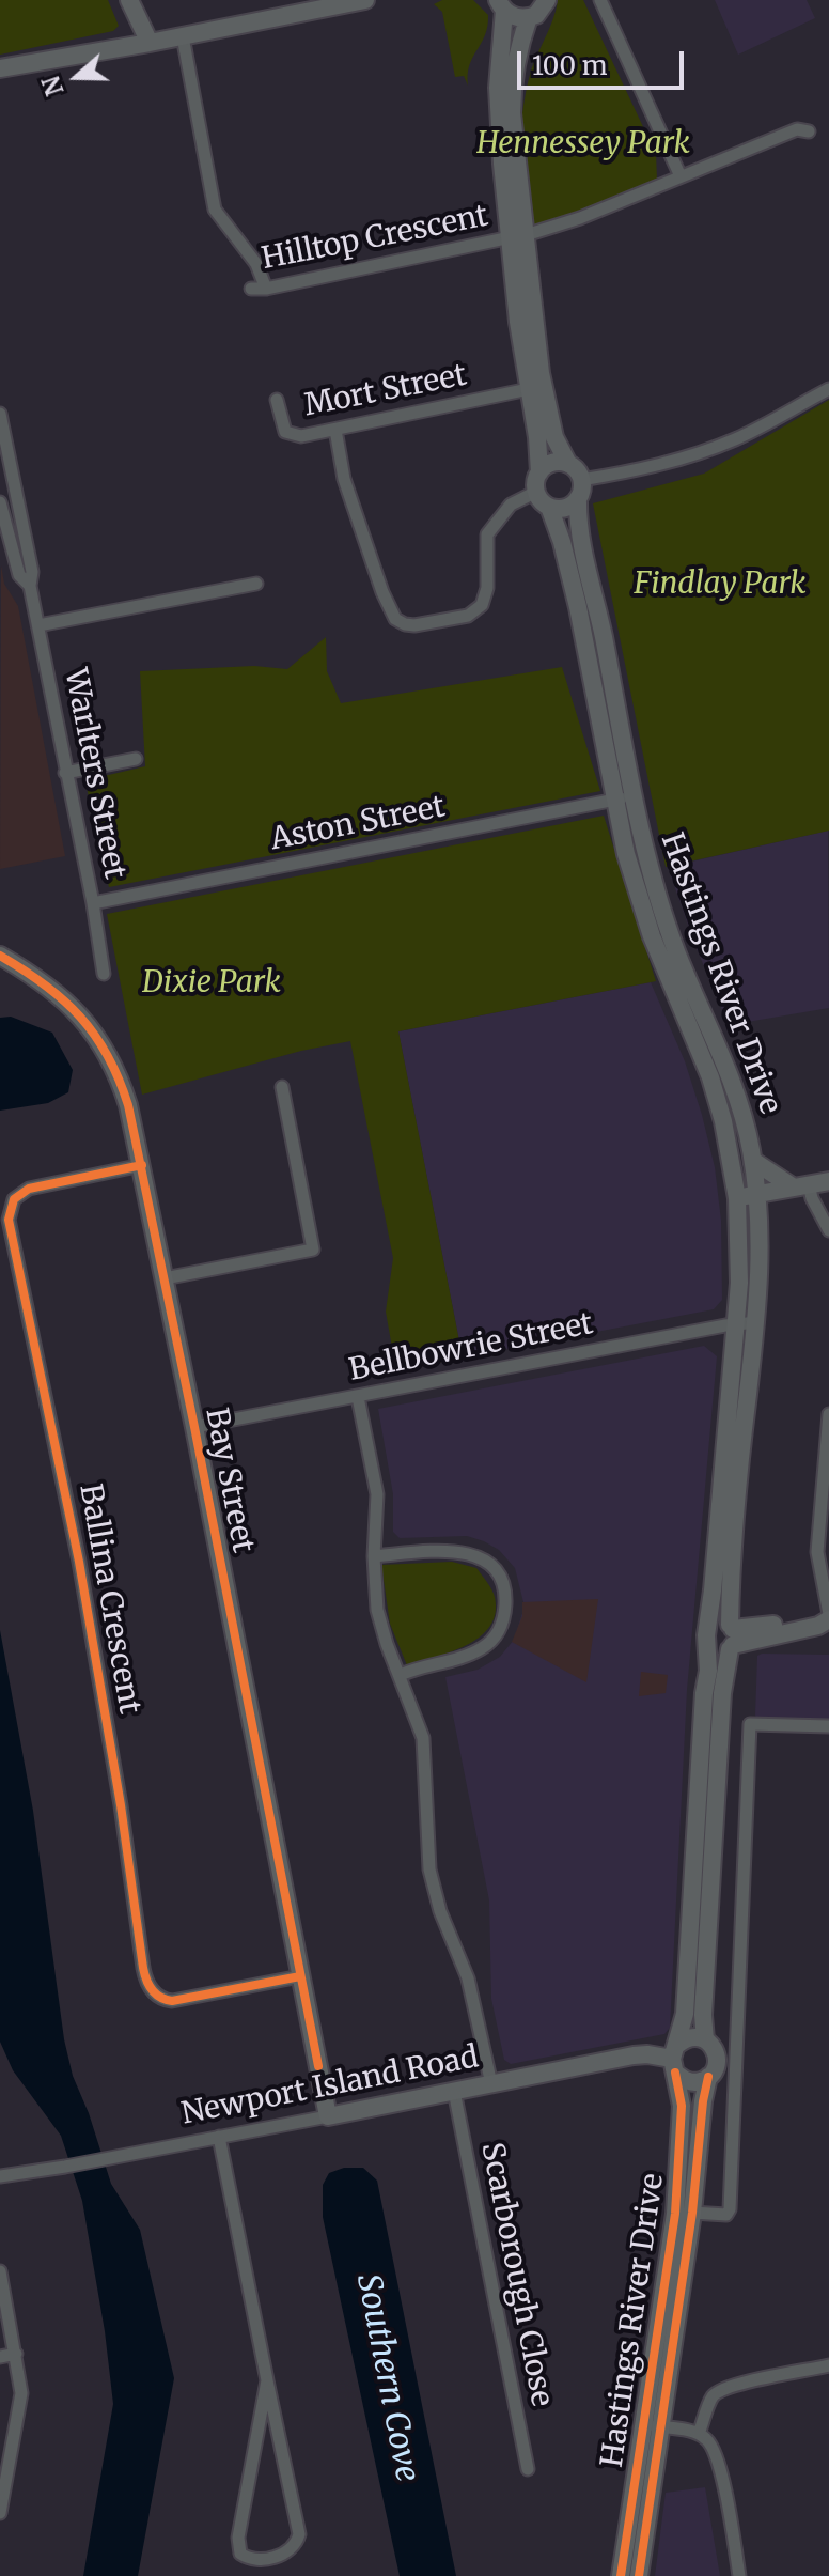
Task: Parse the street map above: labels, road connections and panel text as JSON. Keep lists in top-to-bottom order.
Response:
{
  "streets": {
    "main road": ["Hastings River Drive", "Bay Street", "Newport Island Road"],
    "street": [
      "Hilltop Crescent",
      "Mort Street",
      "Warlters Street",
      "Aston Street",
      "Bellbowrie Street",
      "Ballina Crescent",
      "Scarborough Close"
    ]
  },
  "crossings": [
    ["Warlters Street", "Aston Street"],
    ["Aston Street", "Hastings River Drive"],
    ["Hastings River Drive", "Bellbowrie Street"],
    ["Hastings River Drive", "Newport Island Road"],
    ["Bellbowrie Street", "Bay Street"],
    ["Bay Street", "Ballina Crescent"],
    ["Bay Street", "Newport Island Road"],
    ["Newport Island Road", "Scarborough Close"]
  ],
  "water": ["Southern Cove"],
  "parks": ["Hennessey Park", "Findlay Park", "Dixie Park"],
  "scale_bar": "100 m",
  "north": "left"
}
